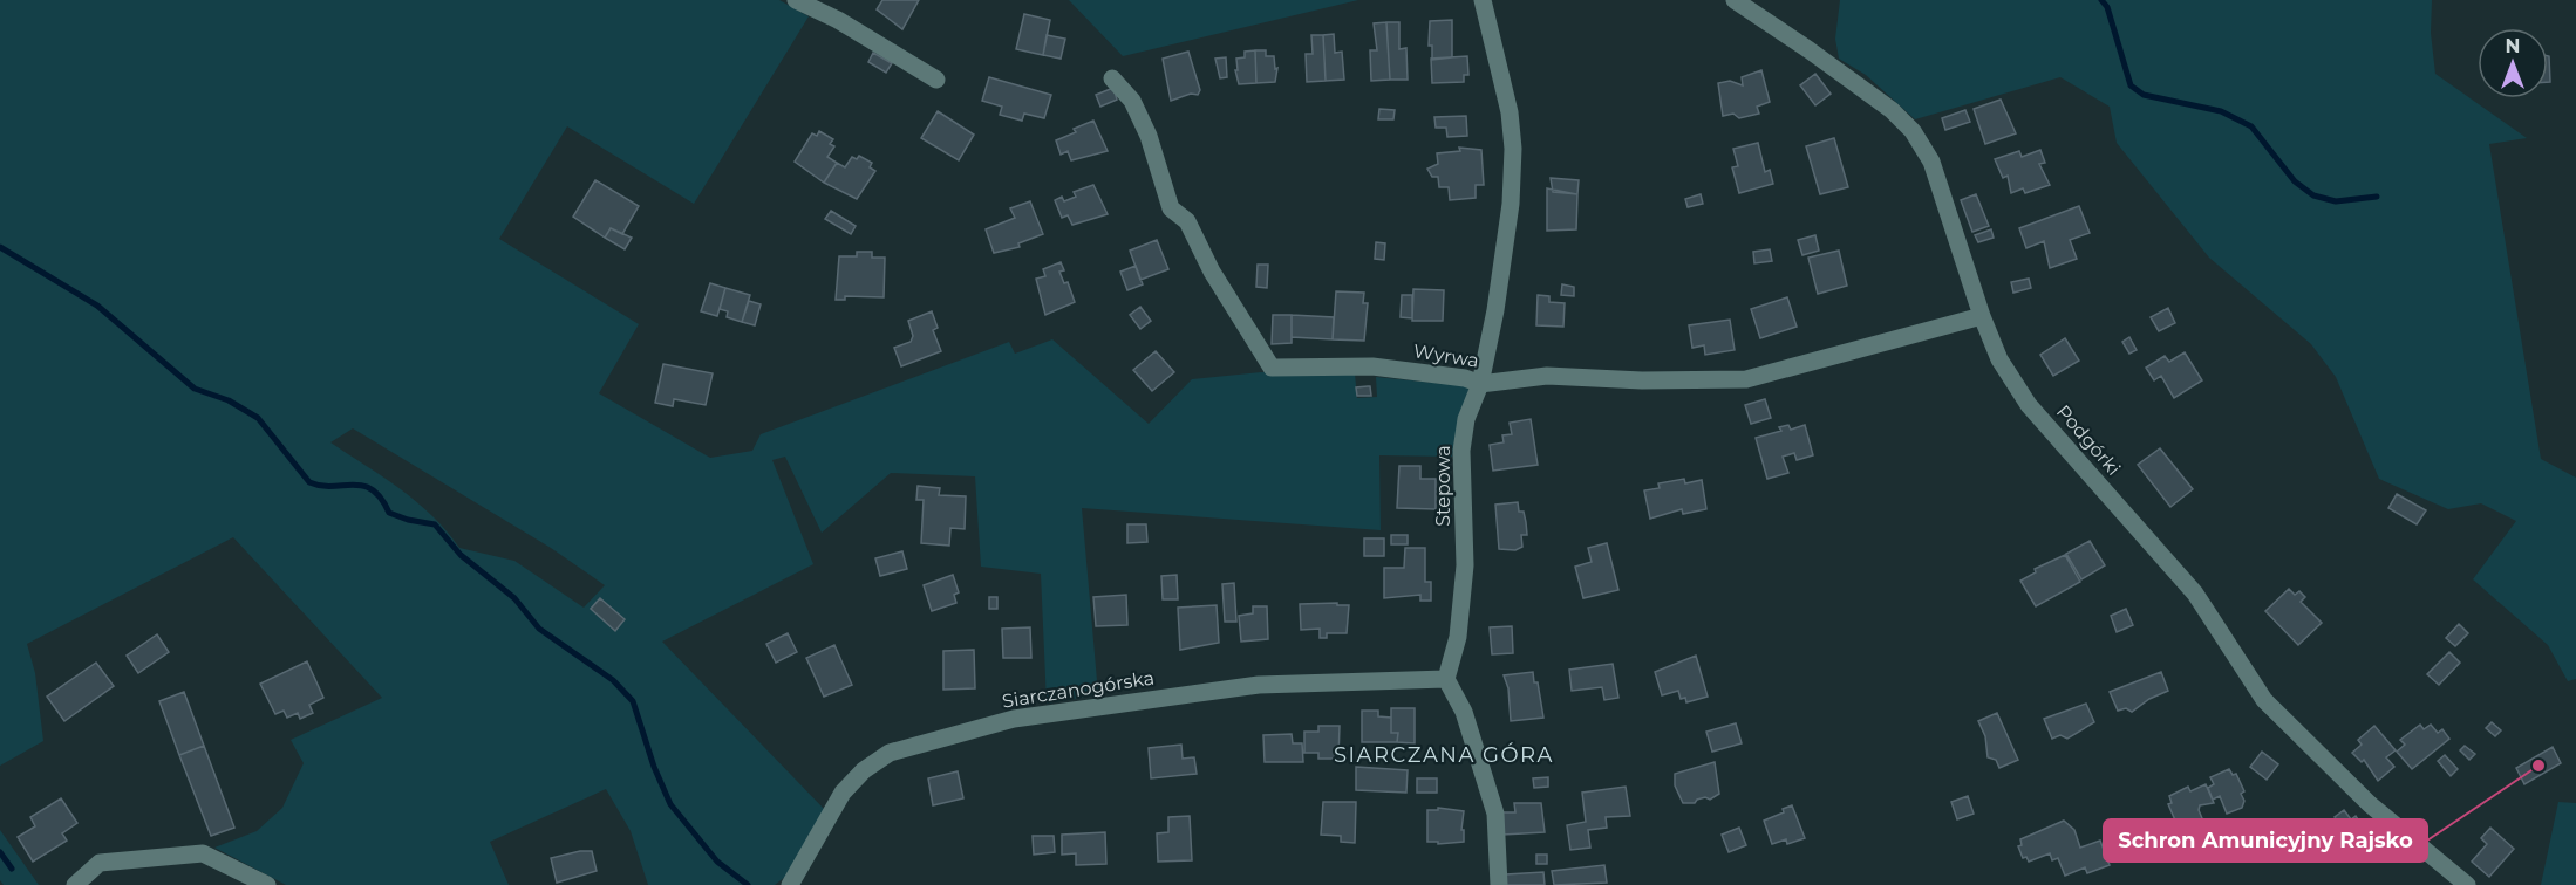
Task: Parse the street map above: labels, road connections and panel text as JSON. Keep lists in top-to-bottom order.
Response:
{
  "streets": {
    "street": [
      "Wyrwa",
      "Podgórki",
      "Stepowa",
      "Siarczanogórska"
    ]
  },
  "crossings": [
    ["Wyrwa", "Podgórki"],
    ["Wyrwa", "Stepowa"],
    ["Stepowa", "Siarczanogórska"]
  ],
  "districts": ["SIARCZANA GÓRA"],
  "places": ["Schron Amunicyjny Rajsko"],
  "north": "top"
}
